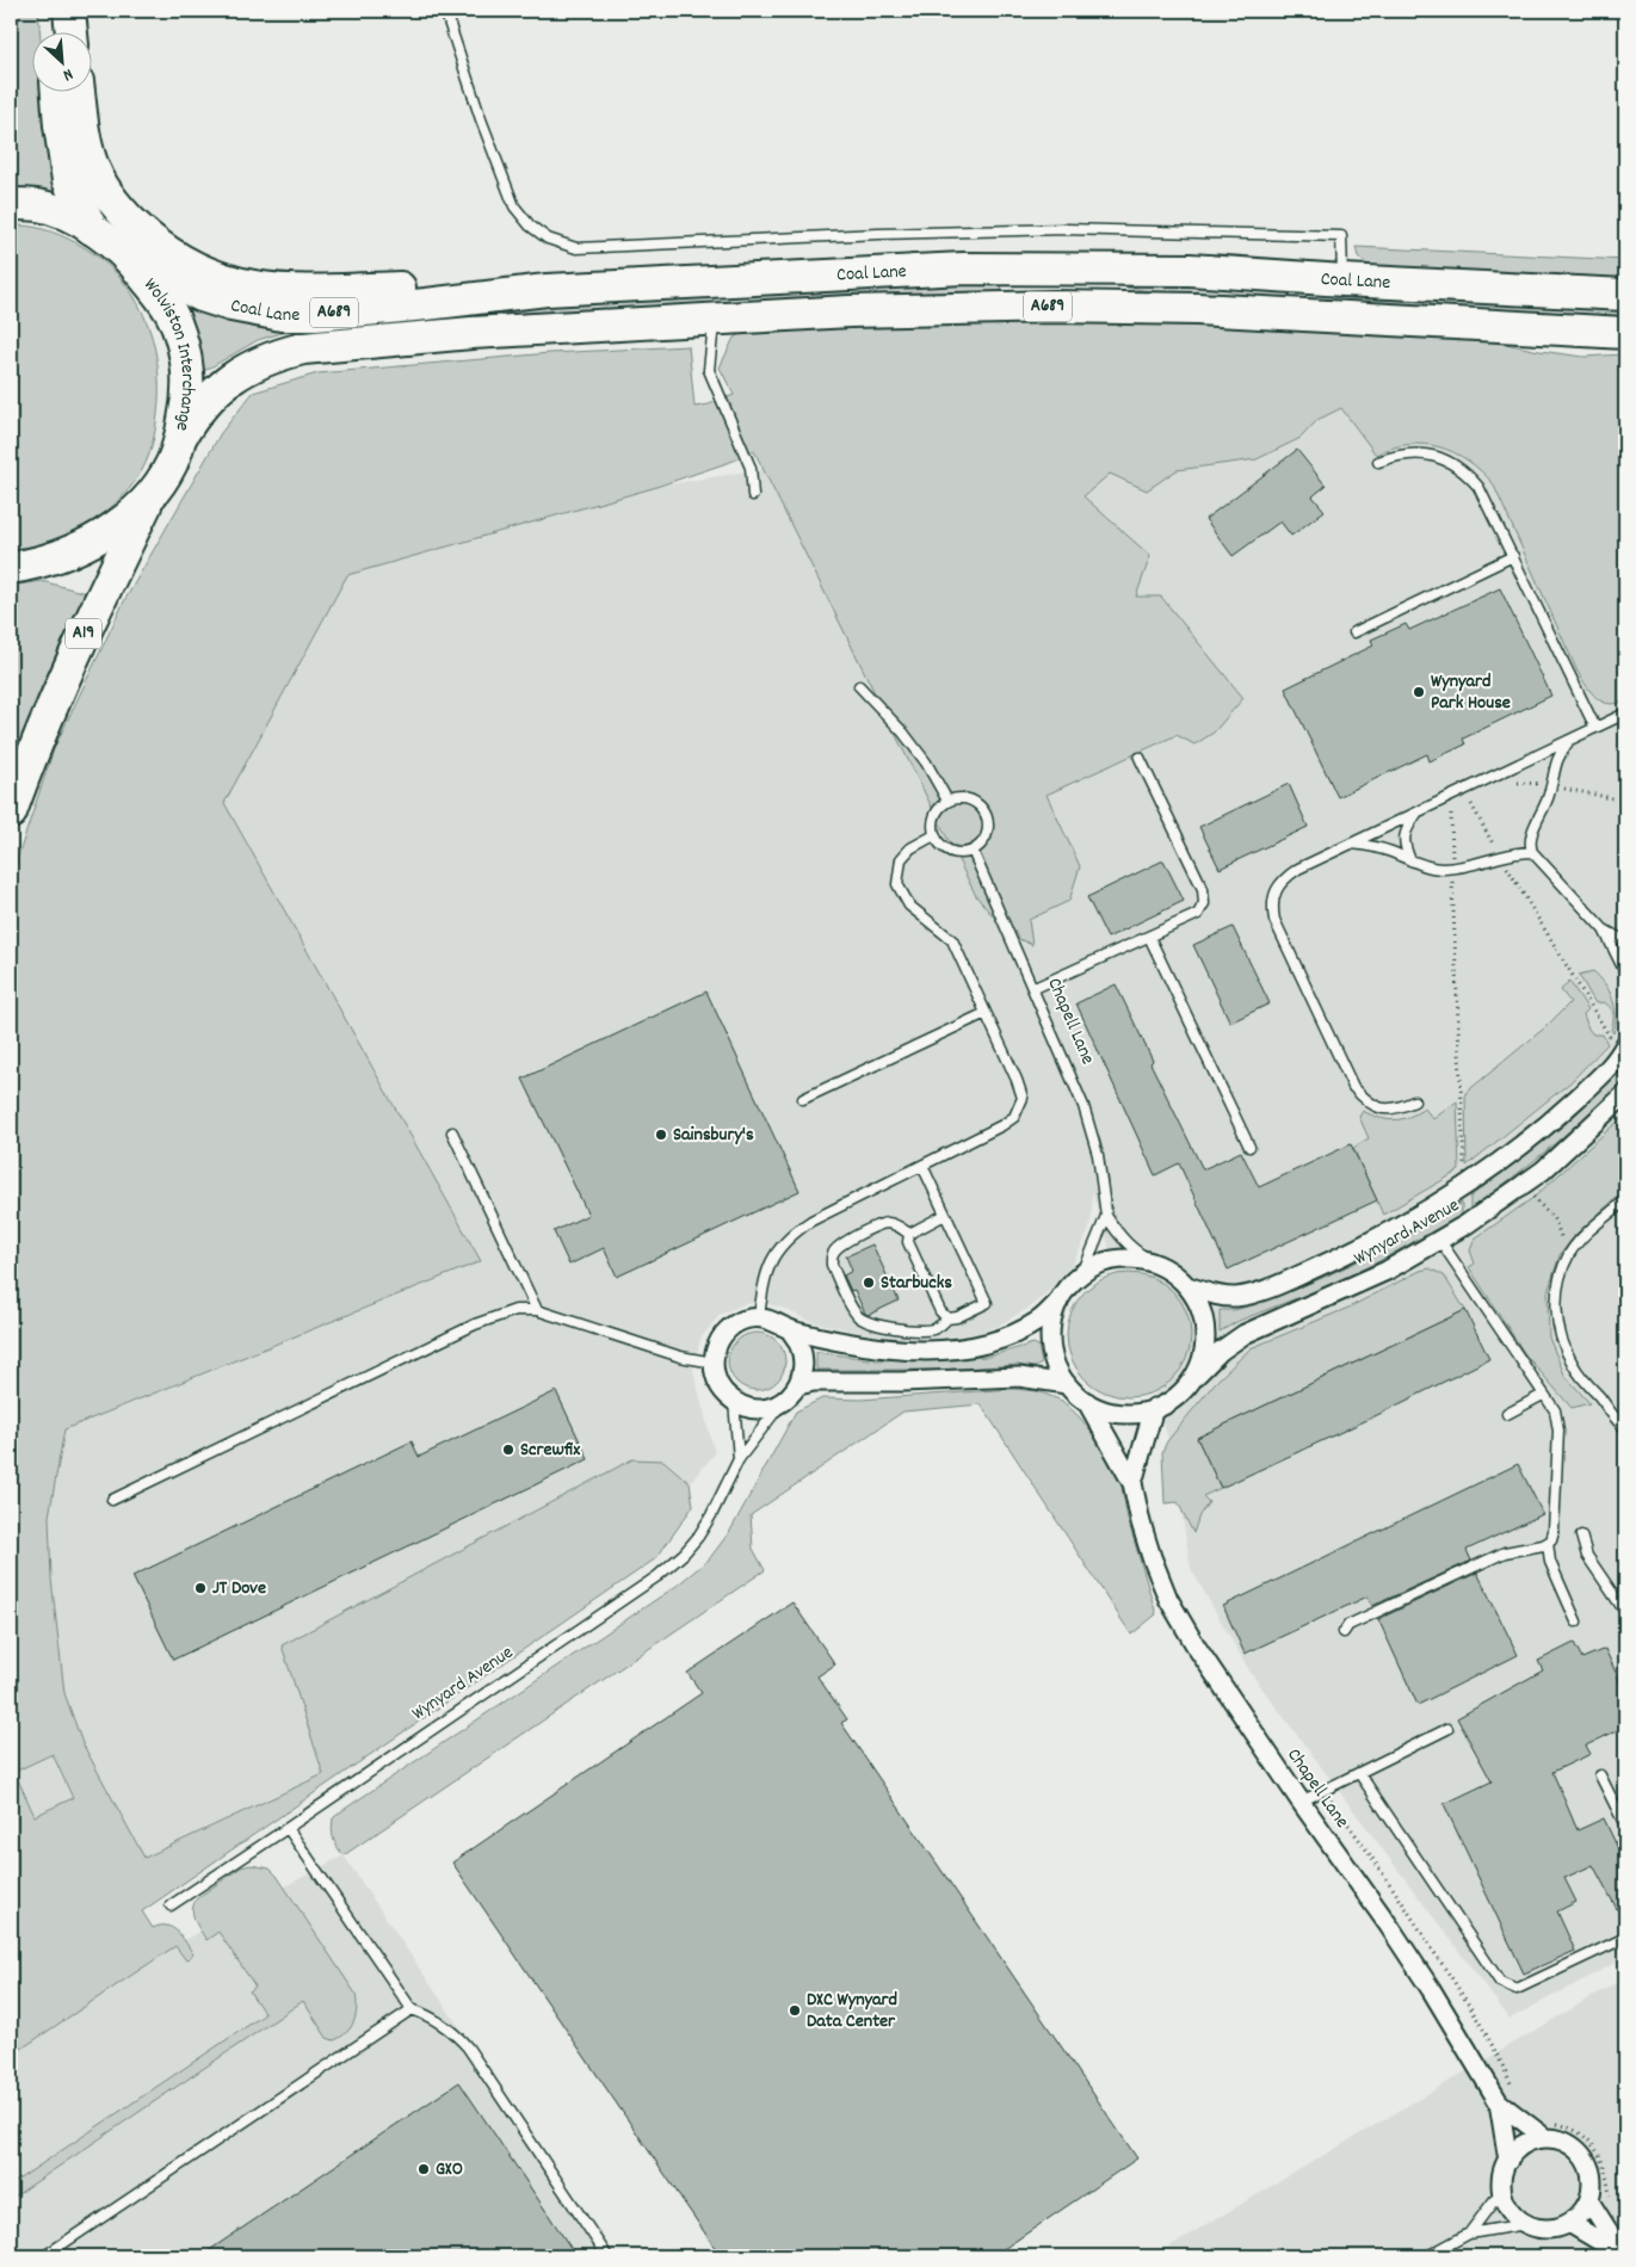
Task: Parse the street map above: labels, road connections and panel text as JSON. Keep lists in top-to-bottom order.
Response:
{
  "streets": {
    "highway": [
      "Coal Lane",
      "A689",
      "Wolviston Interchange",
      "A19"
    ],
    "street": ["Chapell Lane", "Wynyard Avenue"]
  },
  "crossings": [
    ["Coal Lane", "A689"],
    ["Coal Lane", "Wolviston Interchange"],
    ["A689", "Wolviston Interchange"],
    ["Wolviston Interchange", "A19"],
    ["Chapell Lane", "Wynyard Avenue"]
  ],
  "places": [
    "Wynyard Park House",
    "Sainsbury's",
    "Starbucks",
    "Screwfix",
    "JT Dove",
    "DXC Wynyard Data Center",
    "GXO"
  ],
  "north": "bottom right"
}
